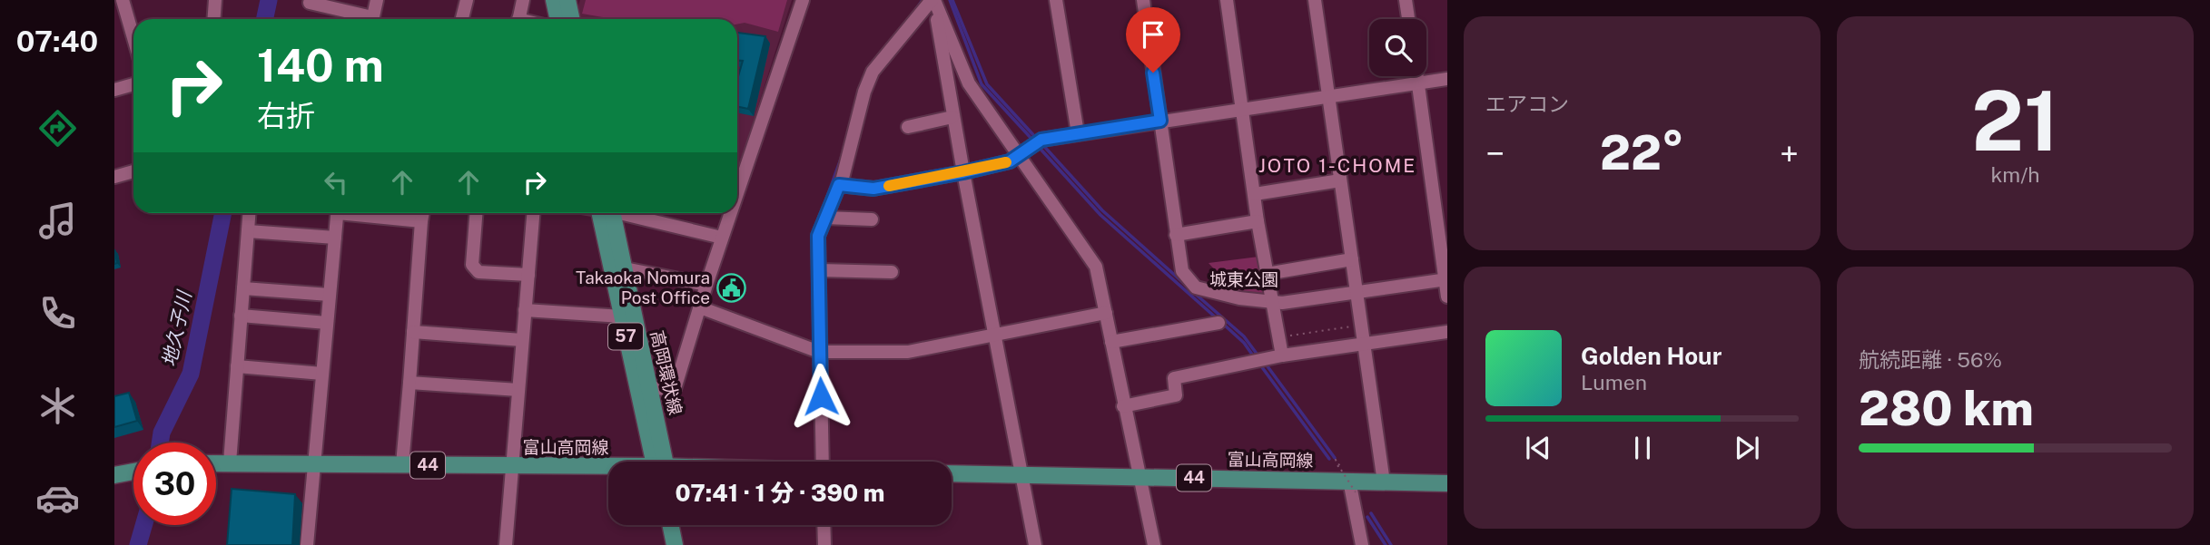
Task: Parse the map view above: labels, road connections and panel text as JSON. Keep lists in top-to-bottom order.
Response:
{
  "streets": {
    "main road": [
      "57",
      "高岡環状線",
      "富山高岡線",
      "44"
    ]
  },
  "districts": ["JOTO 1-CHOME"],
  "water": ["地久子川"],
  "parks": ["城東公園"],
  "places": {
    "public building": ["Takaoka Nomura Post Office"]
  },
  "page": {
    "tabs": "07:40",
    "tile": [
      "エアコン",
      ["21", "km/h"],
      ["航続距離 · 56%", "280 km"]
    ],
    "turn": ["140 m", "右折"],
    "heat": ["−", "22°", "+"],
    "song": ["Golden Hour", "Lumen"],
    "limit": "30",
    "trip": "07:41 · 1 分 · 390 m"
  }
}
